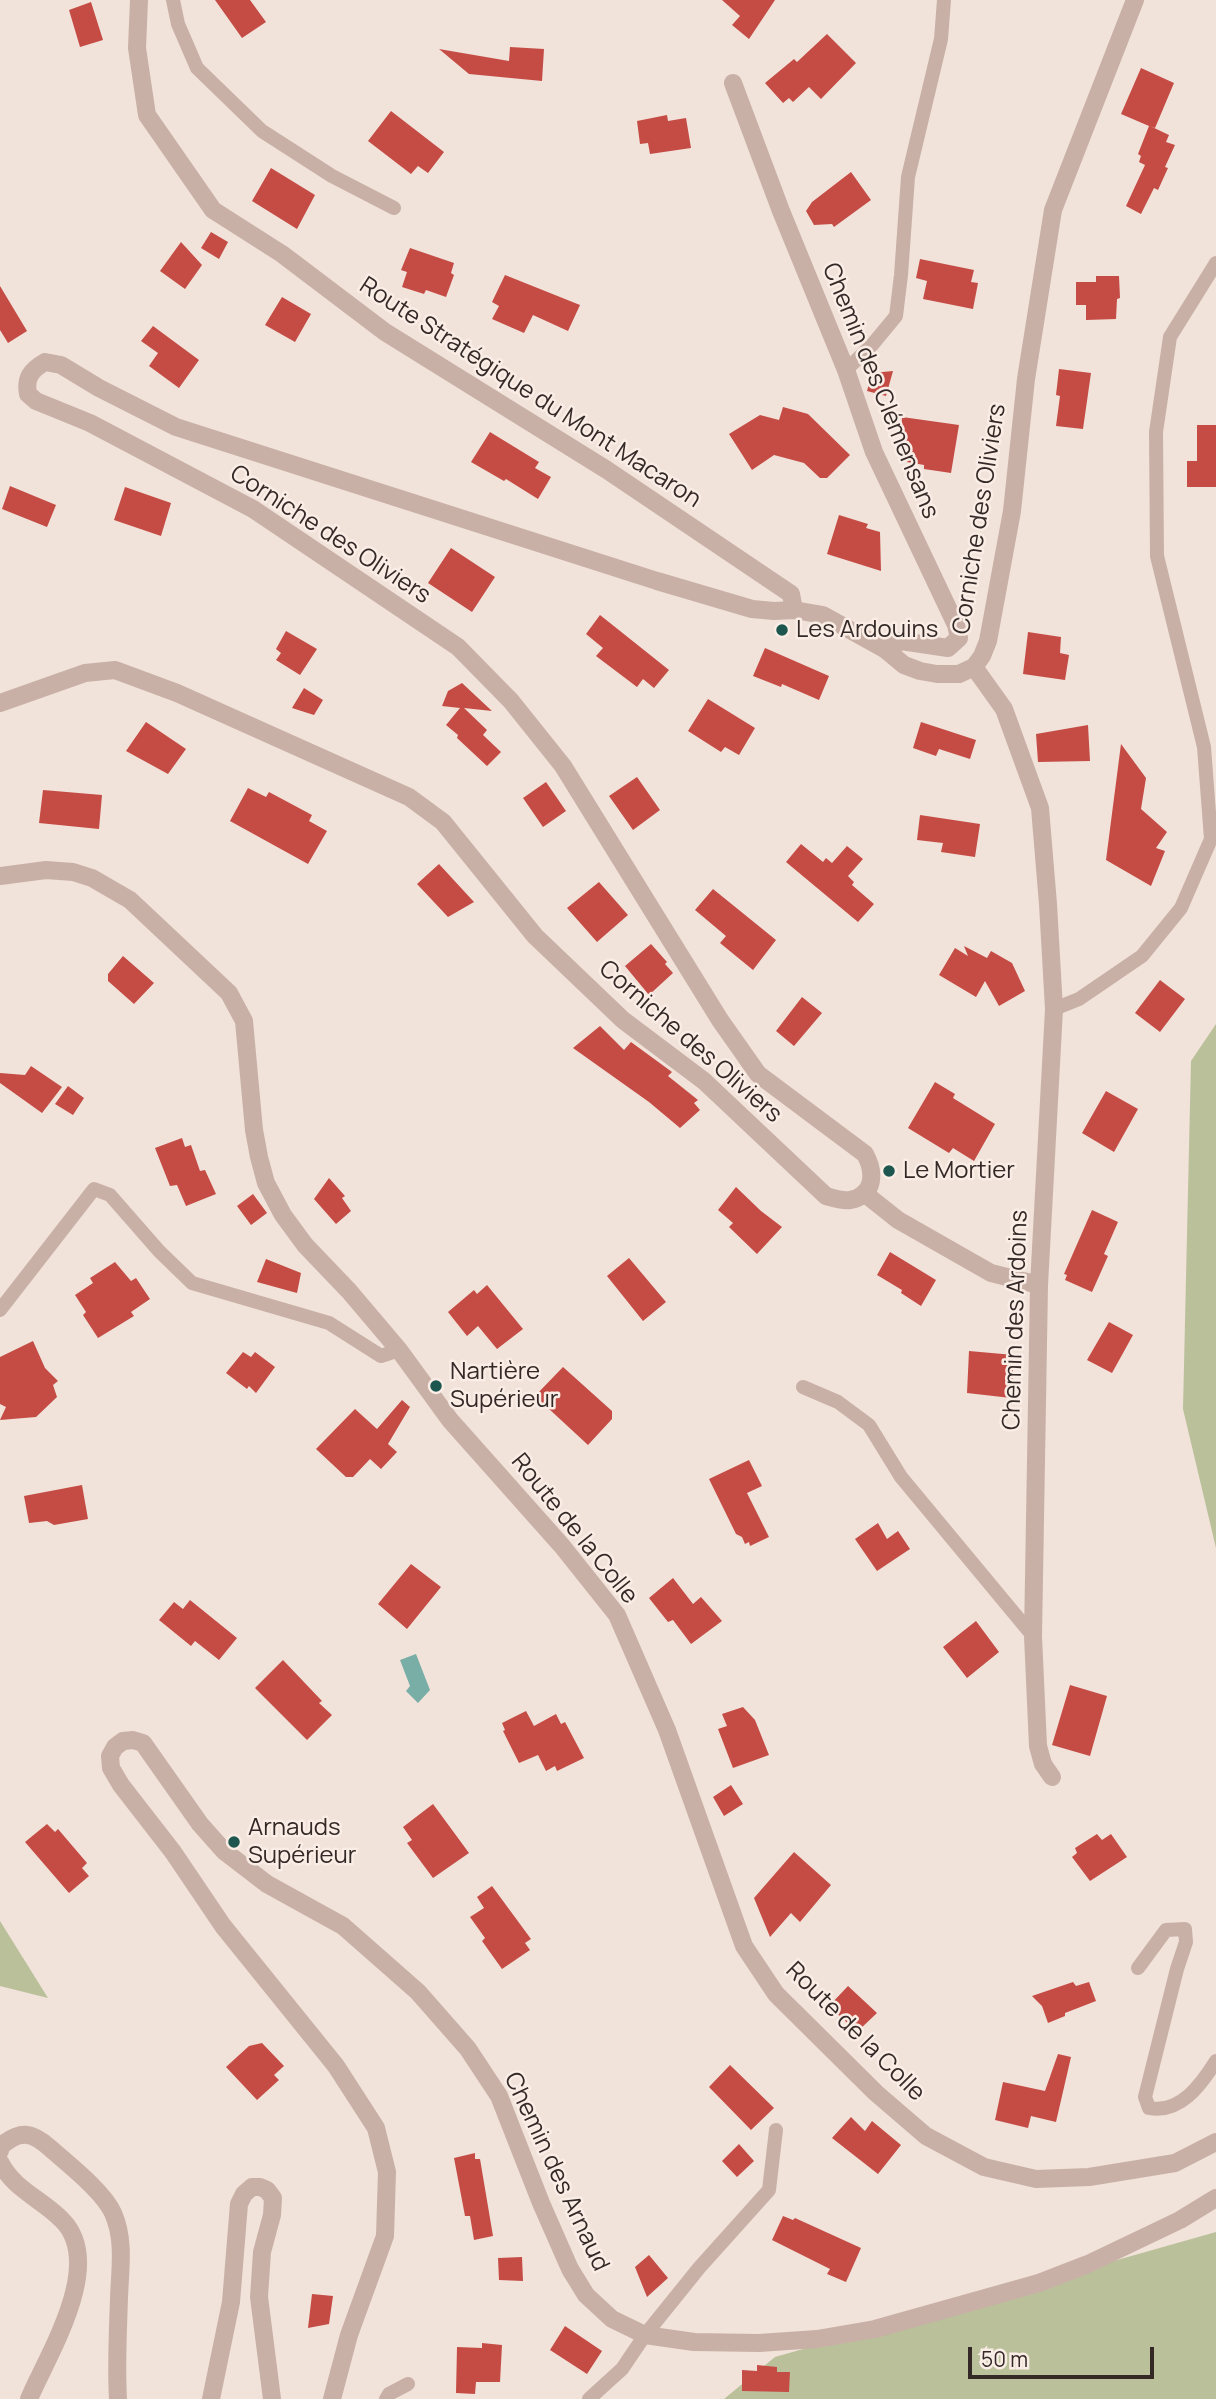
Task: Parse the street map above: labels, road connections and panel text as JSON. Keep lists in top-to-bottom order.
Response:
{
  "streets": {
    "street": [
      "Chemin des Clémensans",
      "Route Stratégique du Mont Macaron",
      "Corniche des Oliviers",
      "Chemin des Ardoins",
      "Route de la Colle",
      "Chemin des Arnaud"
    ]
  },
  "crossings": [
    ["Chemin des Clémensans", "Corniche des Oliviers"],
    ["Route Stratégique du Mont Macaron", "Corniche des Oliviers"],
    ["Corniche des Oliviers", "Chemin des Ardoins"]
  ],
  "places": [
    "Les Ardouins",
    "Le Mortier",
    "Nartière Supérieur",
    "Arnauds Supérieur"
  ],
  "scale_bar": "50 m"
}
